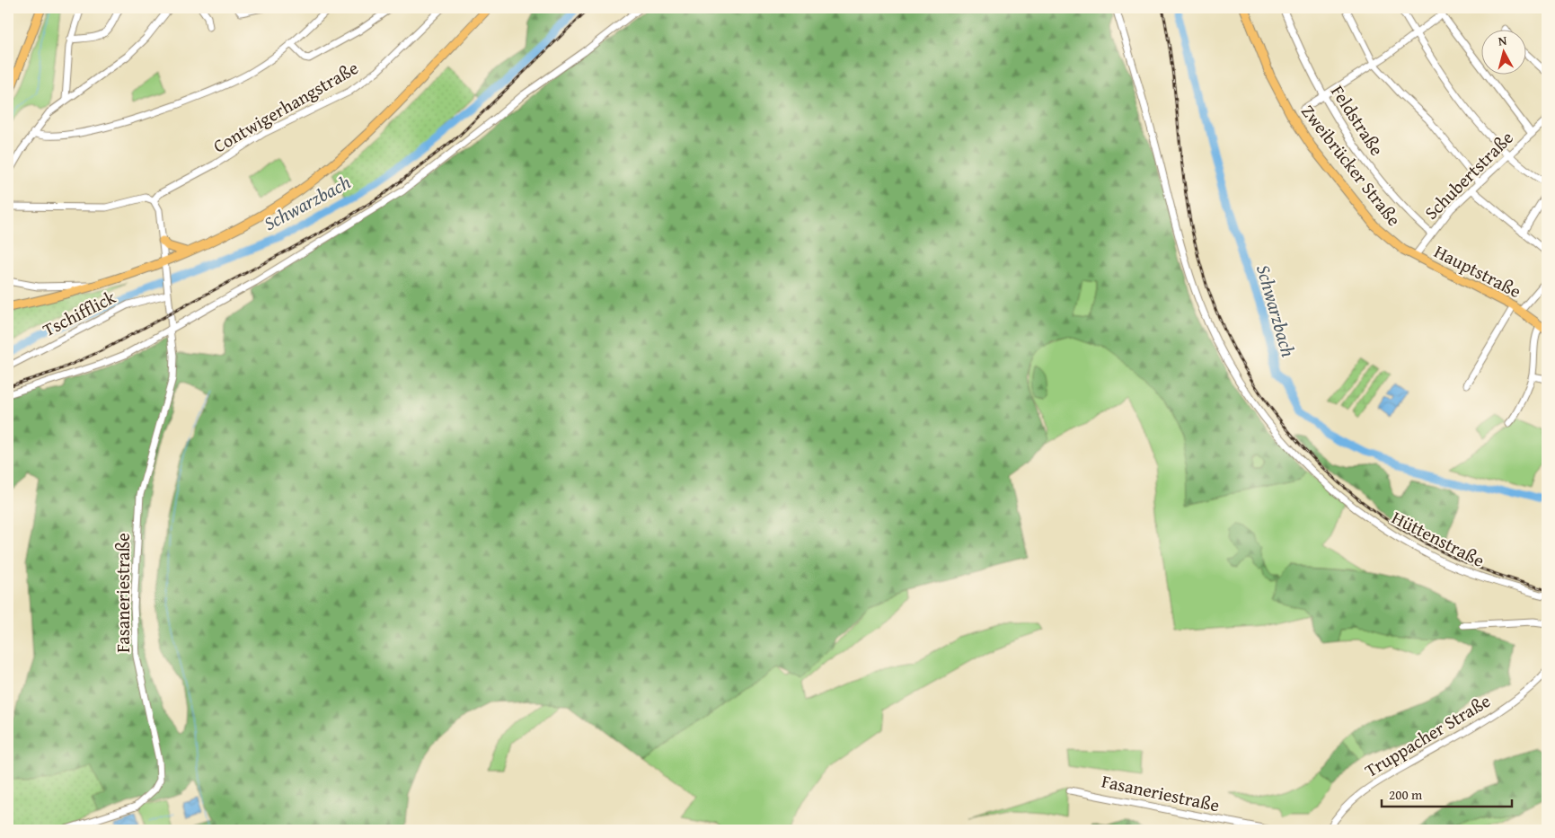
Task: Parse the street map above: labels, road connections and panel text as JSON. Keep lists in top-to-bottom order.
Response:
{
  "streets": {
    "main road": ["Zweibrücker Straße", "Hauptstraße"],
    "street": [
      "Contwigerhangstraße",
      "Feldstraße",
      "Schubertstraße",
      "Tschifflick",
      "Hüttenstraße",
      "Fasaneriestraße",
      "Truppacher Straße"
    ]
  },
  "crossings": [
    ["Feldstraße", "Schubertstraße"],
    ["Zweibrücker Straße", "Schubertstraße"],
    ["Zweibrücker Straße", "Hauptstraße"],
    ["Schubertstraße", "Hauptstraße"]
  ],
  "water": ["Schwarzbach"],
  "scale_bar": "200 m",
  "north": "top"
}
